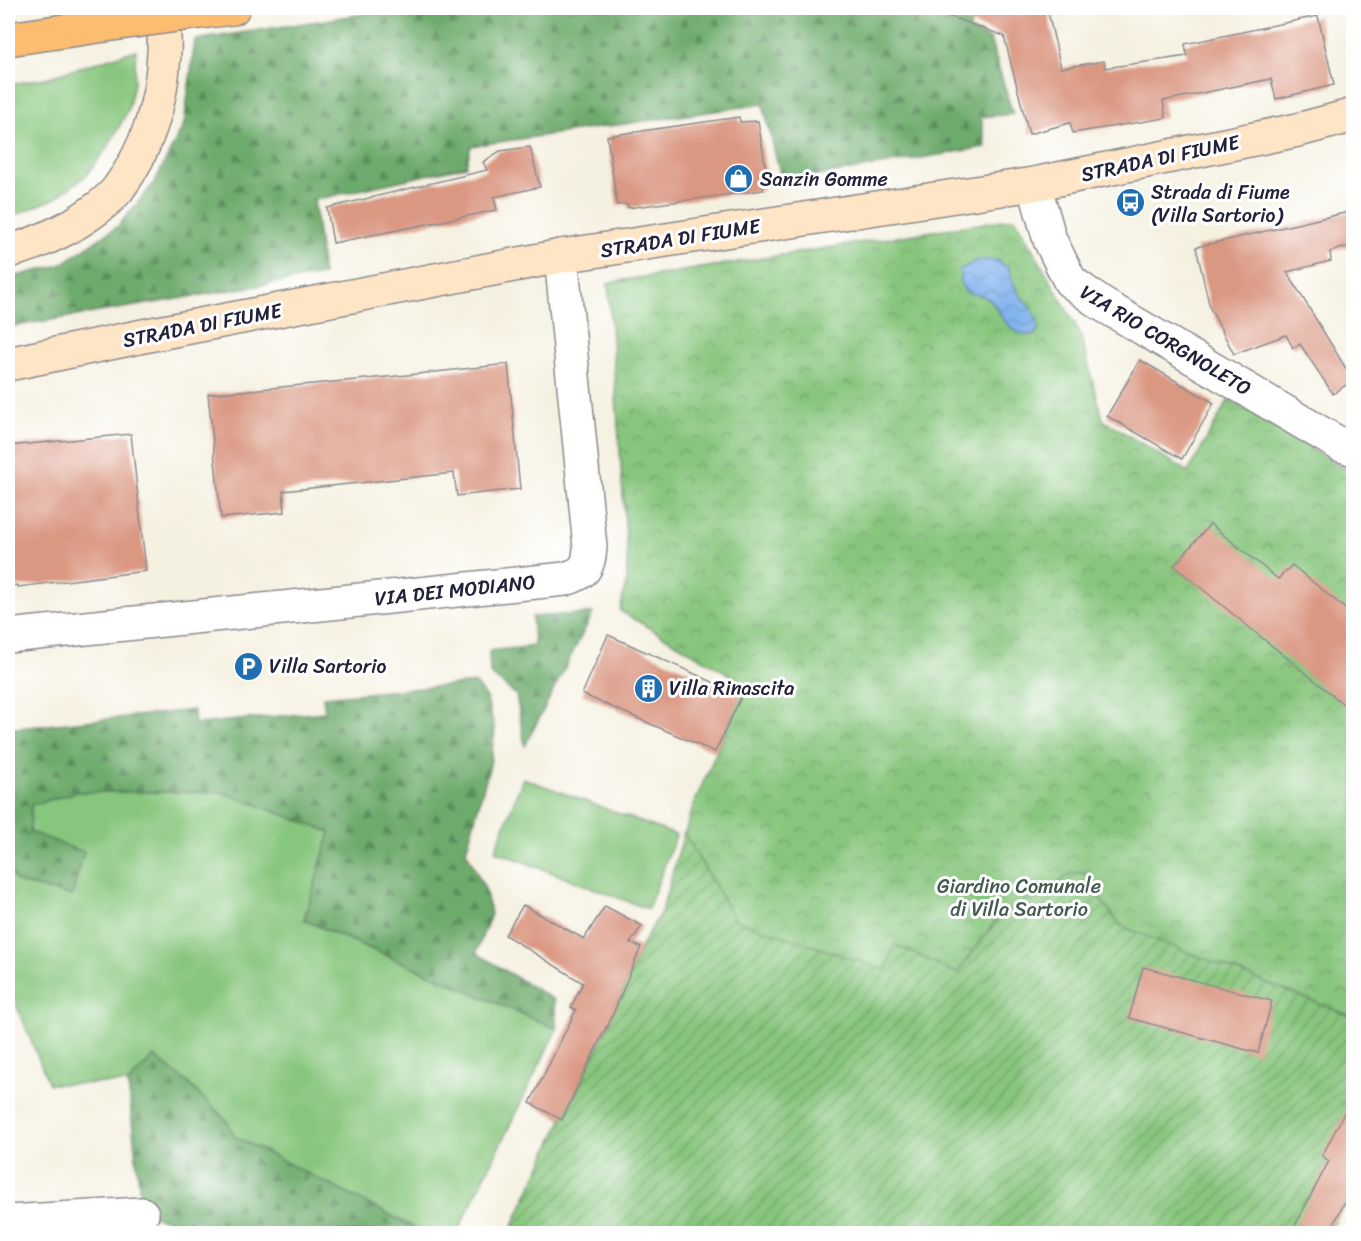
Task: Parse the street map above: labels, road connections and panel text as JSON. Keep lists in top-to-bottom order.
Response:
{
  "streets": {
    "main road": ["STRADA DI FIUME"],
    "street": ["VIA RIO CORGNOLETO", "VIA DEI MODIANO"]
  },
  "crossings": [
    ["STRADA DI FIUME", "VIA RIO CORGNOLETO"],
    ["STRADA DI FIUME", "VIA DEI MODIANO"]
  ],
  "parks": ["Giardino Comunale di Villa Sartorio"],
  "places": {
    "shop": ["Sanzin Gomme"],
    "bus stop": ["Strada di Fiume (Villa Sartorio)"],
    "parking": ["Villa Sartorio"],
    "building": ["Villa Rinascita"]
  }
}
